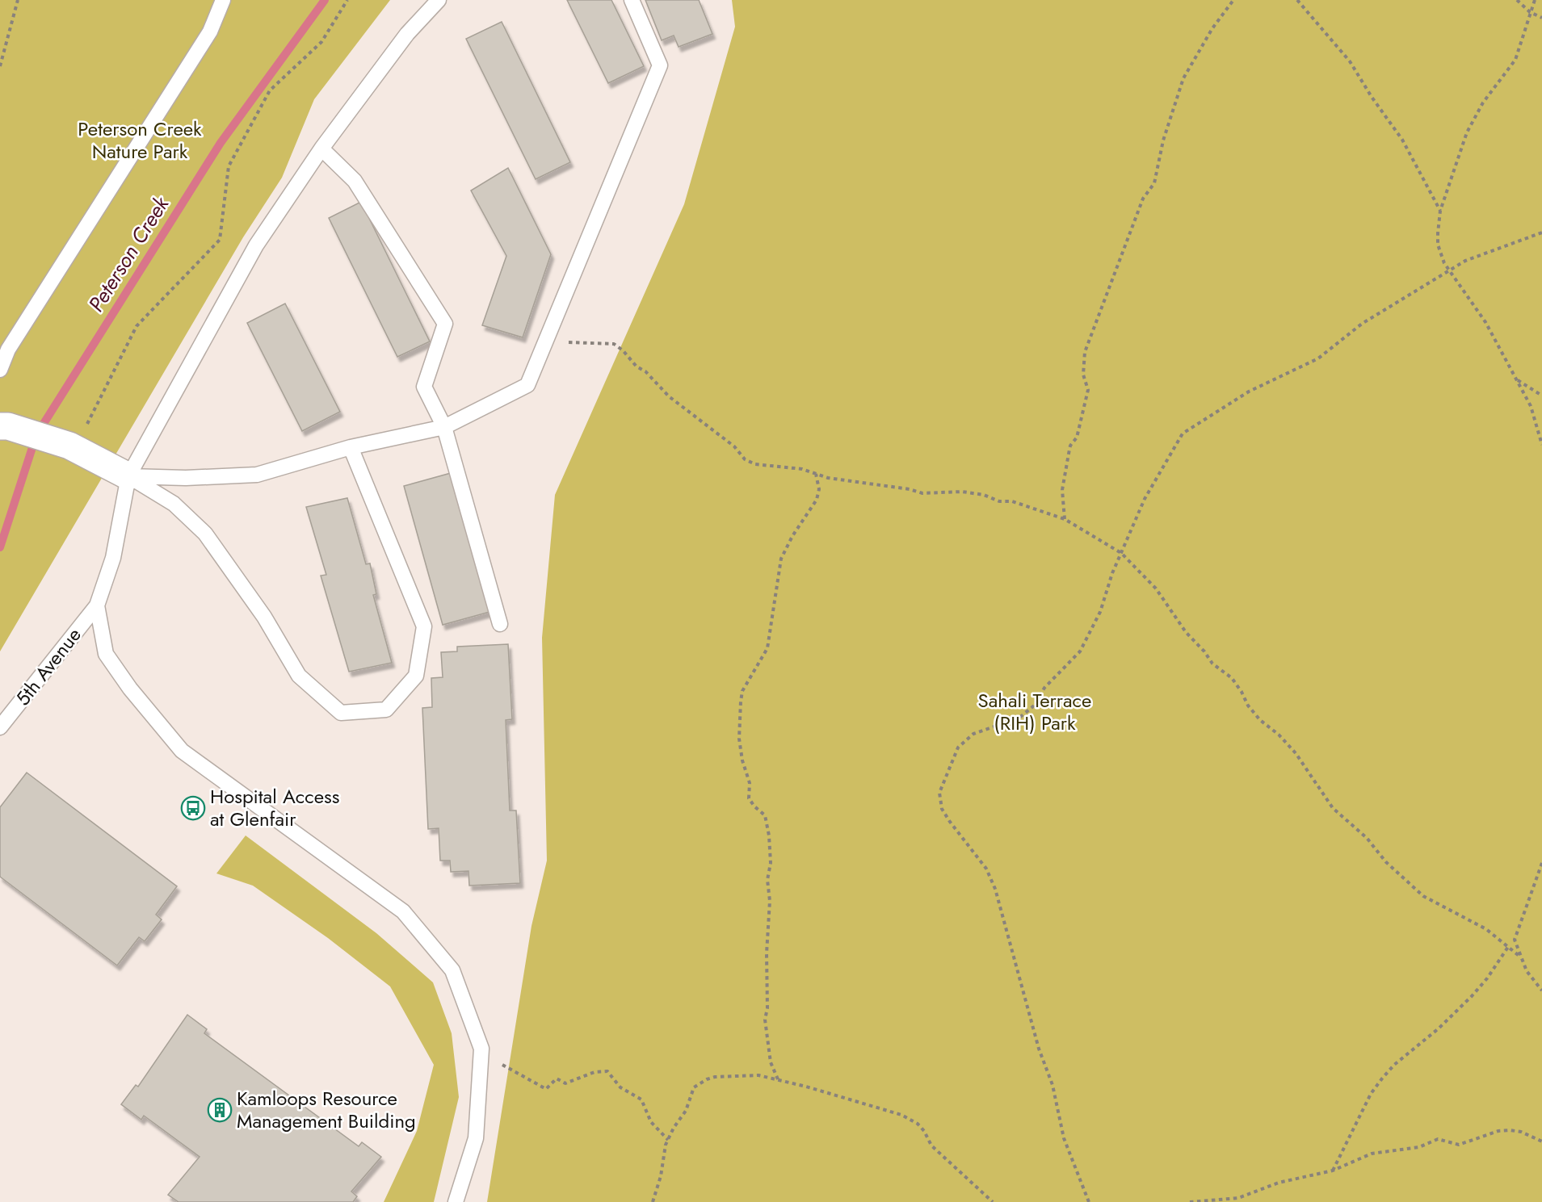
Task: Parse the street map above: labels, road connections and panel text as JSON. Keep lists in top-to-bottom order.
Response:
{
  "streets": {
    "lane": ["5th Avenue"]
  },
  "water": ["Peterson Creek"],
  "parks": ["Peterson Creek Nature Park", "Sahali Terrace (RIH) Park"],
  "places": {
    "bus stop": ["Hospital Access at Glenfair"],
    "building": ["Kamloops Resource Management Building"]
  }
}
